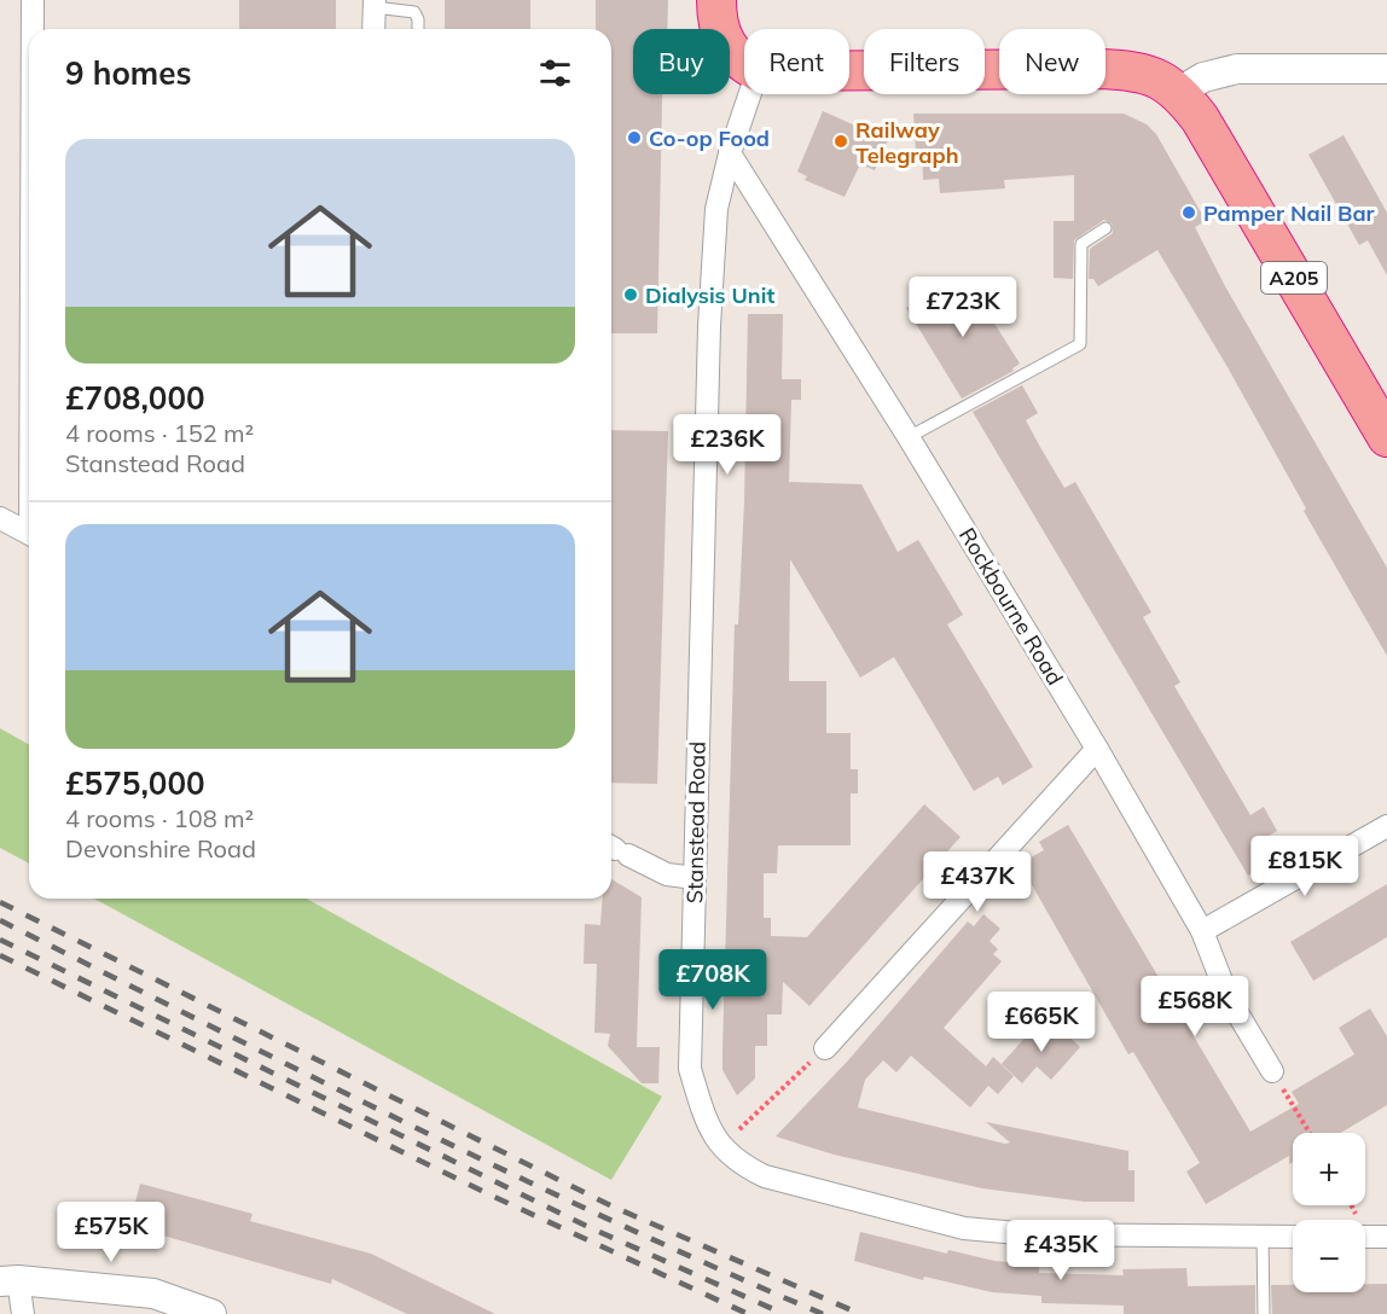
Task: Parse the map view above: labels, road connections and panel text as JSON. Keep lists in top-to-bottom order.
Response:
{
  "streets": {
    "highway": ["A205"],
    "street": ["Rockbourne Road", "Stanstead Road"]
  },
  "crossings": [
    ["Rockbourne Road", "Stanstead Road"]
  ],
  "places": [
    "Co-op Food",
    "Railway Telegraph",
    "Pamper Nail Bar",
    "Dialysis Unit"
  ],
  "page": {
    "chip": [
      "Buy",
      "Rent",
      "Filters",
      "New"
    ],
    "heading": "9 homes",
    "list": [
      {
        "name": "£708,000",
        "note": "4 rooms · 152 m² · Stanstead Road"
      },
      {
        "name": "£575,000",
        "note": "4 rooms · 108 m² · Devonshire Road"
      }
    ],
    "price": [
      "£723K",
      "£236K",
      "£815K",
      "£437K",
      "£708K",
      "£568K",
      "£665K",
      "£575K",
      "£435K"
    ],
    "map_buttons": ["+", "−"]
  }
}
